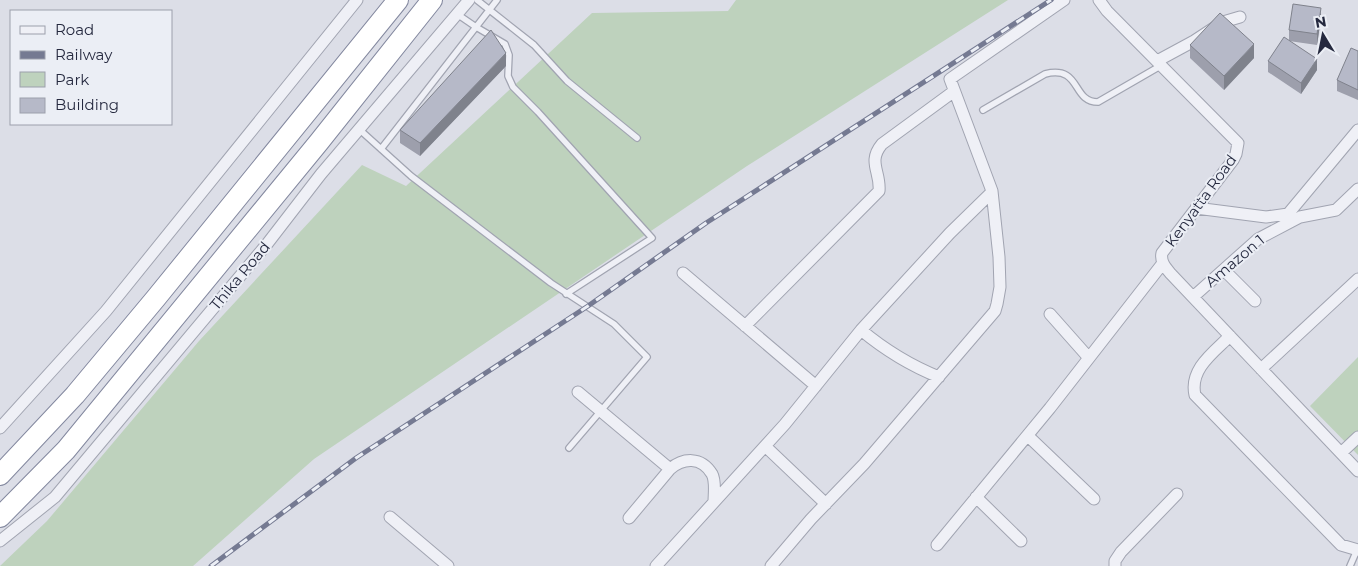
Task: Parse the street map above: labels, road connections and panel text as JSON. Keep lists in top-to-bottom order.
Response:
{
  "streets": {
    "highway": ["Thika Road"],
    "street": ["Kenyatta Road", "Amazon 1"]
  },
  "crossings": [
    ["Kenyatta Road", "Amazon 1"]
  ],
  "legend": [
    "Road",
    "Railway",
    "Park",
    "Building"
  ],
  "north": "top"
}
